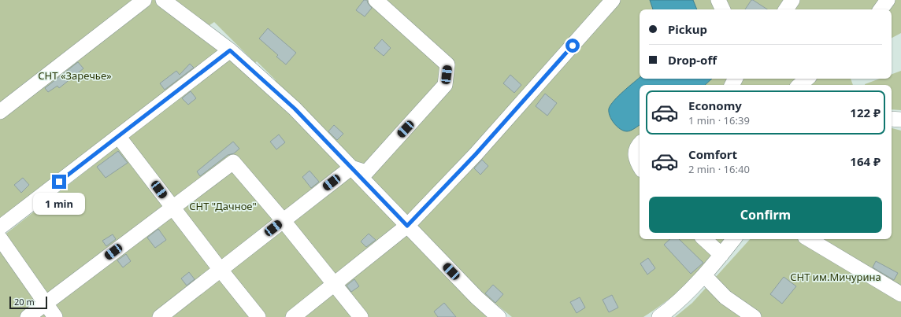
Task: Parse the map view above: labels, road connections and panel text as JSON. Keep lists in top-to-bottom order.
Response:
{
  "parks": ["СНТ «Заречье»", "СНТ \"Дачное\"", "СНТ им.Мичурина"],
  "scale_bar": "20 m",
  "page": {
    "banner": ["Pickup", "Drop-off"],
    "list": [
      {
        "name": "Economy",
        "note": "1 min · 16:39",
        "value": "122 ₽"
      },
      {
        "name": "Comfort",
        "note": "2 min · 16:40",
        "value": "164 ₽"
      }
    ],
    "buttons": "Confirm",
    "bubble": "1 min",
    "scale": "20 m"
  }
}
